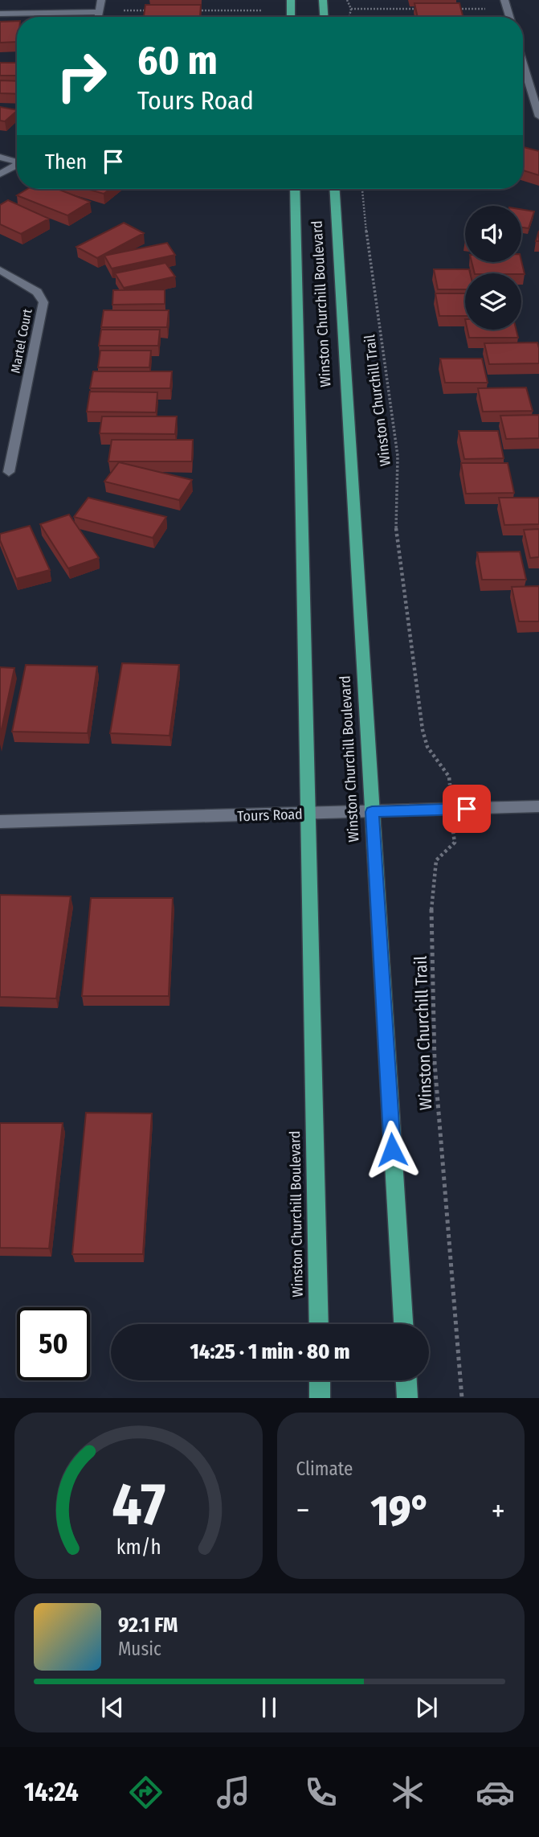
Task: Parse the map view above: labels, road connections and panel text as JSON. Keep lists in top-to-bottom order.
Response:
{
  "streets": {
    "main road": ["Winston Churchill Boulevard"],
    "street": ["Martel Court", "Tours Road"],
    "path": ["Winston Churchill Trail"]
  },
  "crossings": [
    ["Winston Churchill Boulevard", "Tours Road"]
  ],
  "page": {
    "turn": ["60 m", "Tours Road"],
    "then": "Then",
    "limit": "50",
    "trip": "14:25 · 1 min · 80 m",
    "tile": "Climate",
    "heat": ["−", "19°", "+"],
    "song": ["92.1 FM", "Music"],
    "tabs": "14:24",
    "gauge": ["47", "km/h"]
  }
}
